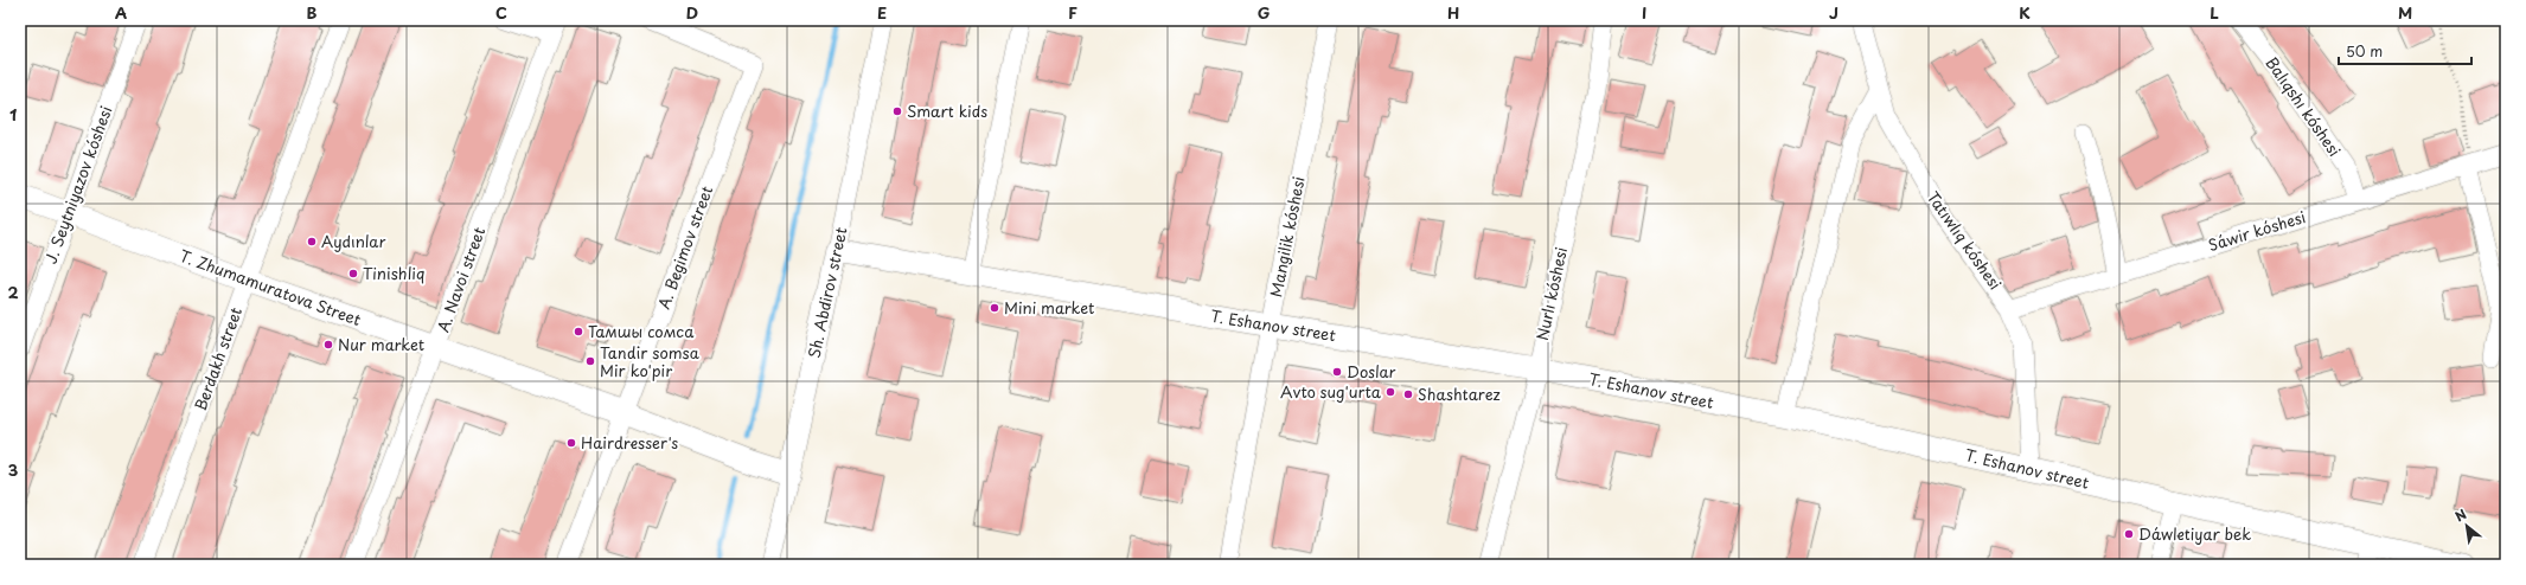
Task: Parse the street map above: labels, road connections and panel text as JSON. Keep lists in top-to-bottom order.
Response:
{
  "streets": {
    "main road": ["T. Zhumamuratova Street", "Sh. Abdirov street", "T. Eshanov street"],
    "street": [
      "Balıqshı kóshesi",
      "J. Seytniyazov kóshesi",
      "Sáwir kóshesi",
      "Mangilik kóshesi",
      "Tatıwlıq kóshesi",
      "A. Begimov street",
      "A. Navoi street",
      "Nurlı kóshesi",
      "Berdakh street"
    ]
  },
  "crossings": [
    ["Balıqshı kóshesi", "Sáwir kóshesi"],
    ["J. Seytniyazov kóshesi", "T. Zhumamuratova Street"],
    ["Sáwir kóshesi", "Tatıwlıq kóshesi"],
    ["Mangilik kóshesi", "T. Eshanov street"],
    ["Tatıwlıq kóshesi", "T. Eshanov street"],
    ["A. Begimov street", "T. Zhumamuratova Street"],
    ["A. Navoi street", "T. Zhumamuratova Street"],
    ["T. Zhumamuratova Street", "Sh. Abdirov street"],
    ["T. Zhumamuratova Street", "Berdakh street"],
    ["Sh. Abdirov street", "T. Eshanov street"],
    ["Nurlı kóshesi", "T. Eshanov street"]
  ],
  "places": [
    "Smart kids",
    "Aydınlar",
    "Tinishliq",
    "Mini market",
    "Тамшы сомса",
    "Nur market",
    "Tandir somsa Mir ko'pir",
    "Doslar",
    "Avto sug'urta",
    "Shashtarez",
    "Hairdresser's",
    "Dáwletiyar bek"
  ],
  "scale_bar": "50 m",
  "north": "top left",
  "grid": {
    "columns": [
      "A",
      "B",
      "C",
      "D",
      "E",
      "F",
      "G",
      "H",
      "I",
      "J",
      "K",
      "L",
      "M"
    ],
    "rows": ["1", "2", "3"]
  }
}
